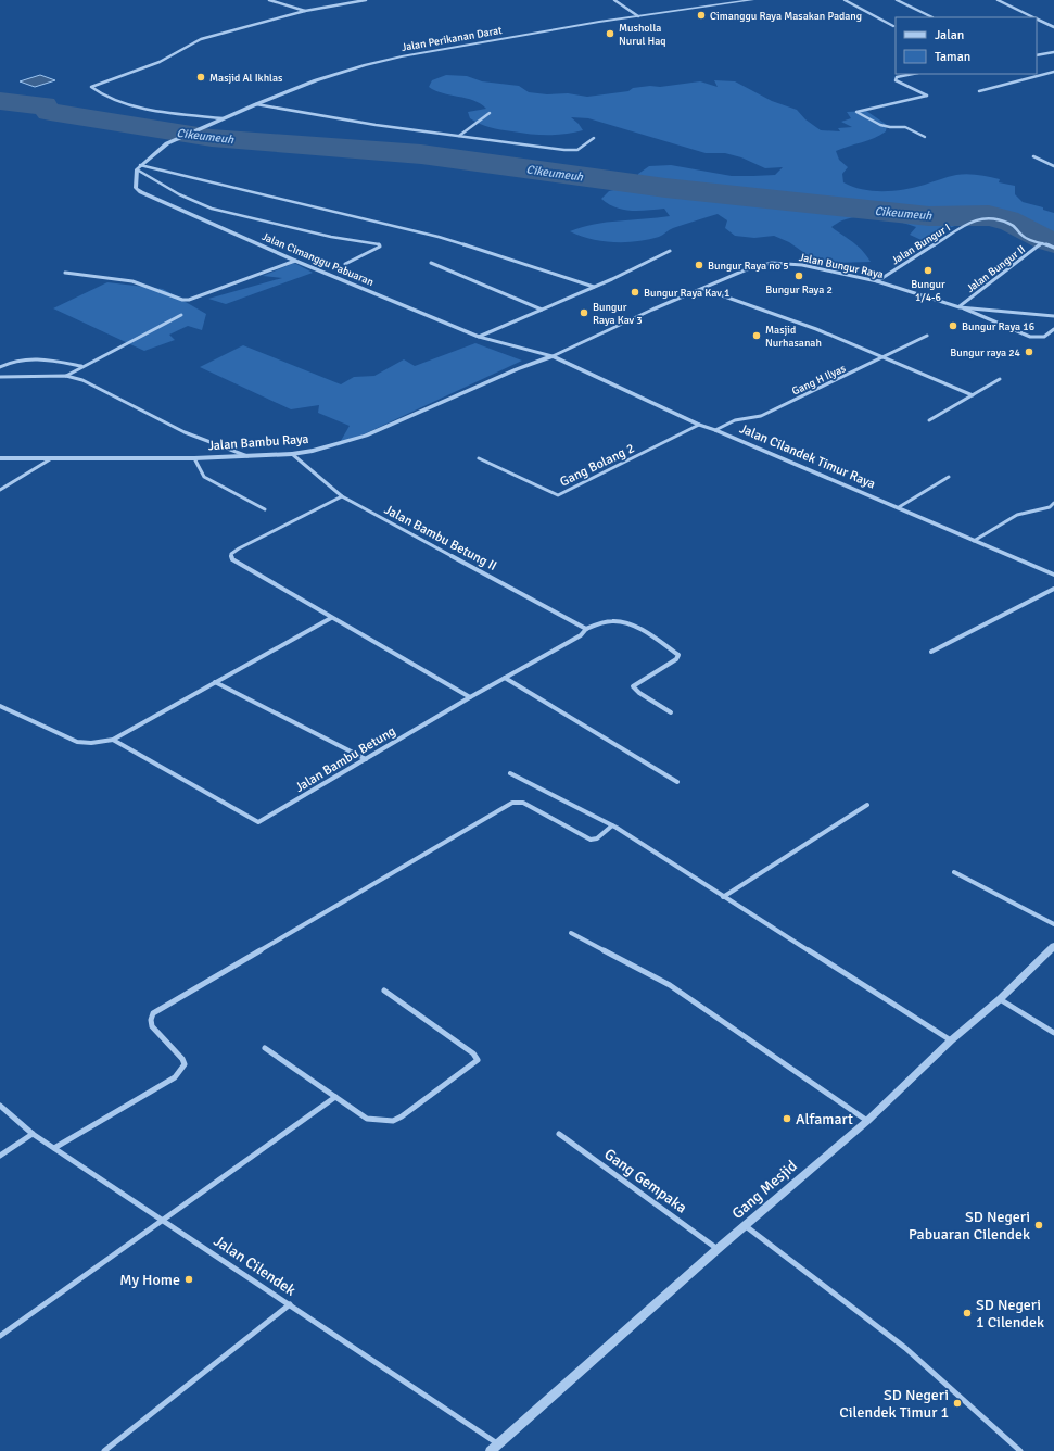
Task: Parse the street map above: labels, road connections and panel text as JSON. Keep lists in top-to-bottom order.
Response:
{
  "streets": {
    "street": [
      "Jalan Perikanan Darat",
      "Jalan Bungur I",
      "Jalan Cimanggu Pabuaran",
      "Jalan Bungur Raya",
      "Jalan Bungur II",
      "Gang H Ilyas",
      "Jalan Bambu Raya",
      "Jalan Cilandek Timur Raya",
      "Gang Bolang 2",
      "Jalan Bambu Betung II",
      "Jalan Bambu Betung",
      "Gang Gempaka",
      "Gang Mesjid",
      "Jalan Cilendek"
    ]
  },
  "crossings": [
    ["Jalan Perikanan Darat", "Jalan Cimanggu Pabuaran"],
    ["Jalan Bungur I", "Jalan Bungur Raya"],
    ["Jalan Bungur I", "Jalan Bungur II"],
    ["Jalan Cimanggu Pabuaran", "Jalan Bungur Raya"],
    ["Jalan Cimanggu Pabuaran", "Jalan Bambu Raya"],
    ["Jalan Cimanggu Pabuaran", "Jalan Cilandek Timur Raya"],
    ["Jalan Bungur Raya", "Jalan Bungur II"],
    ["Jalan Bungur Raya", "Jalan Bambu Raya"],
    ["Jalan Bungur Raya", "Jalan Cilandek Timur Raya"],
    ["Gang H Ilyas", "Jalan Cilandek Timur Raya"],
    ["Jalan Bambu Raya", "Jalan Cilandek Timur Raya"],
    ["Jalan Bambu Raya", "Jalan Bambu Betung II"],
    ["Jalan Cilandek Timur Raya", "Gang Bolang 2"],
    ["Jalan Bambu Betung II", "Jalan Bambu Betung"],
    ["Gang Gempaka", "Gang Mesjid"],
    ["Gang Mesjid", "Jalan Cilendek"]
  ],
  "water": ["Cikeumeuh"],
  "places": [
    "Cimanggu Raya Masakan Padang",
    "Musholla Nurul Haq",
    "Masjid Al Ikhlas",
    "Bungur Raya no 5",
    "Bungur 1/4-6",
    "Bungur Raya 2",
    "Bungur Raya Kav 1",
    "Bungur Raya Kav 3",
    "Bungur Raya 16",
    "Masjid Nurhasanah",
    "Bungur raya 24",
    "Alfamart",
    "SD Negeri Pabuaran Cilendek",
    "My Home",
    "SD Negeri 1 Cilendek",
    "SD Negeri Cilendek Timur 1"
  ],
  "legend": ["Jalan", "Taman"]
}
